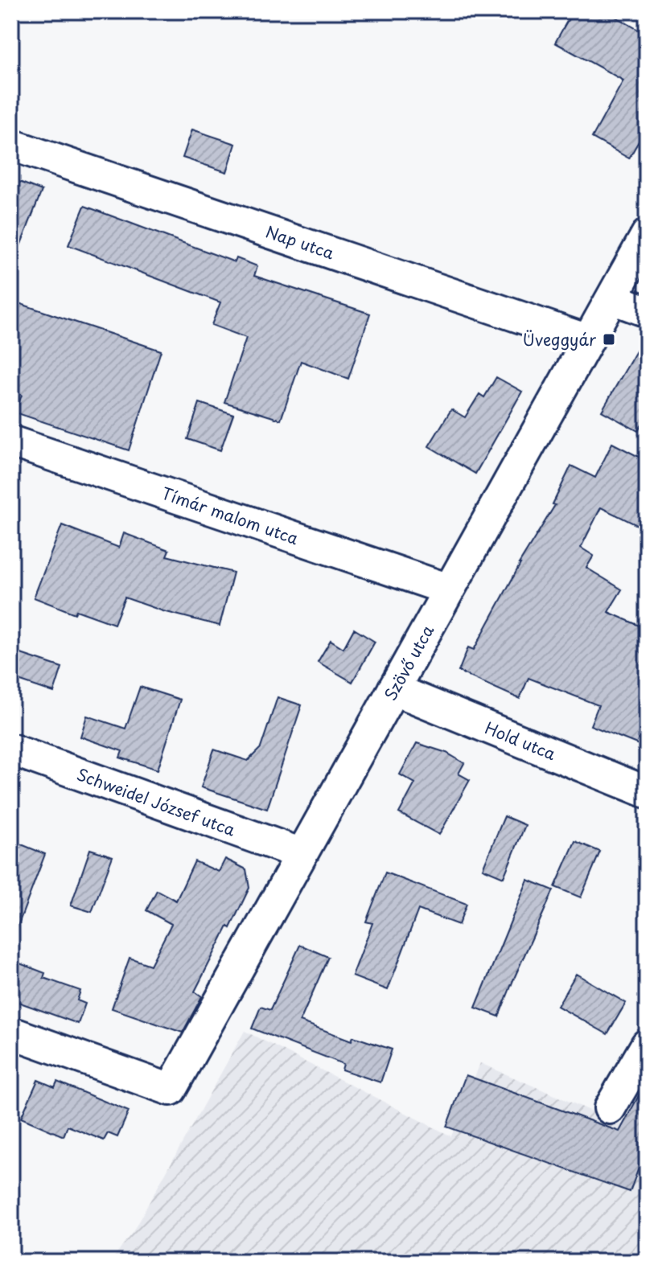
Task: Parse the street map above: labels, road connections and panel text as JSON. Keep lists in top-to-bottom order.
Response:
{
  "streets": {
    "street": [
      "Nap utca",
      "Tímár malom utca",
      "Szövő utca",
      "Hold utca",
      "Schweidel József utca"
    ]
  },
  "crossings": [
    ["Nap utca", "Szövő utca"],
    ["Tímár malom utca", "Szövő utca"],
    ["Szövő utca", "Hold utca"],
    ["Szövő utca", "Schweidel József utca"]
  ],
  "places": {
    "transit": ["Üveggyár"]
  }
}
